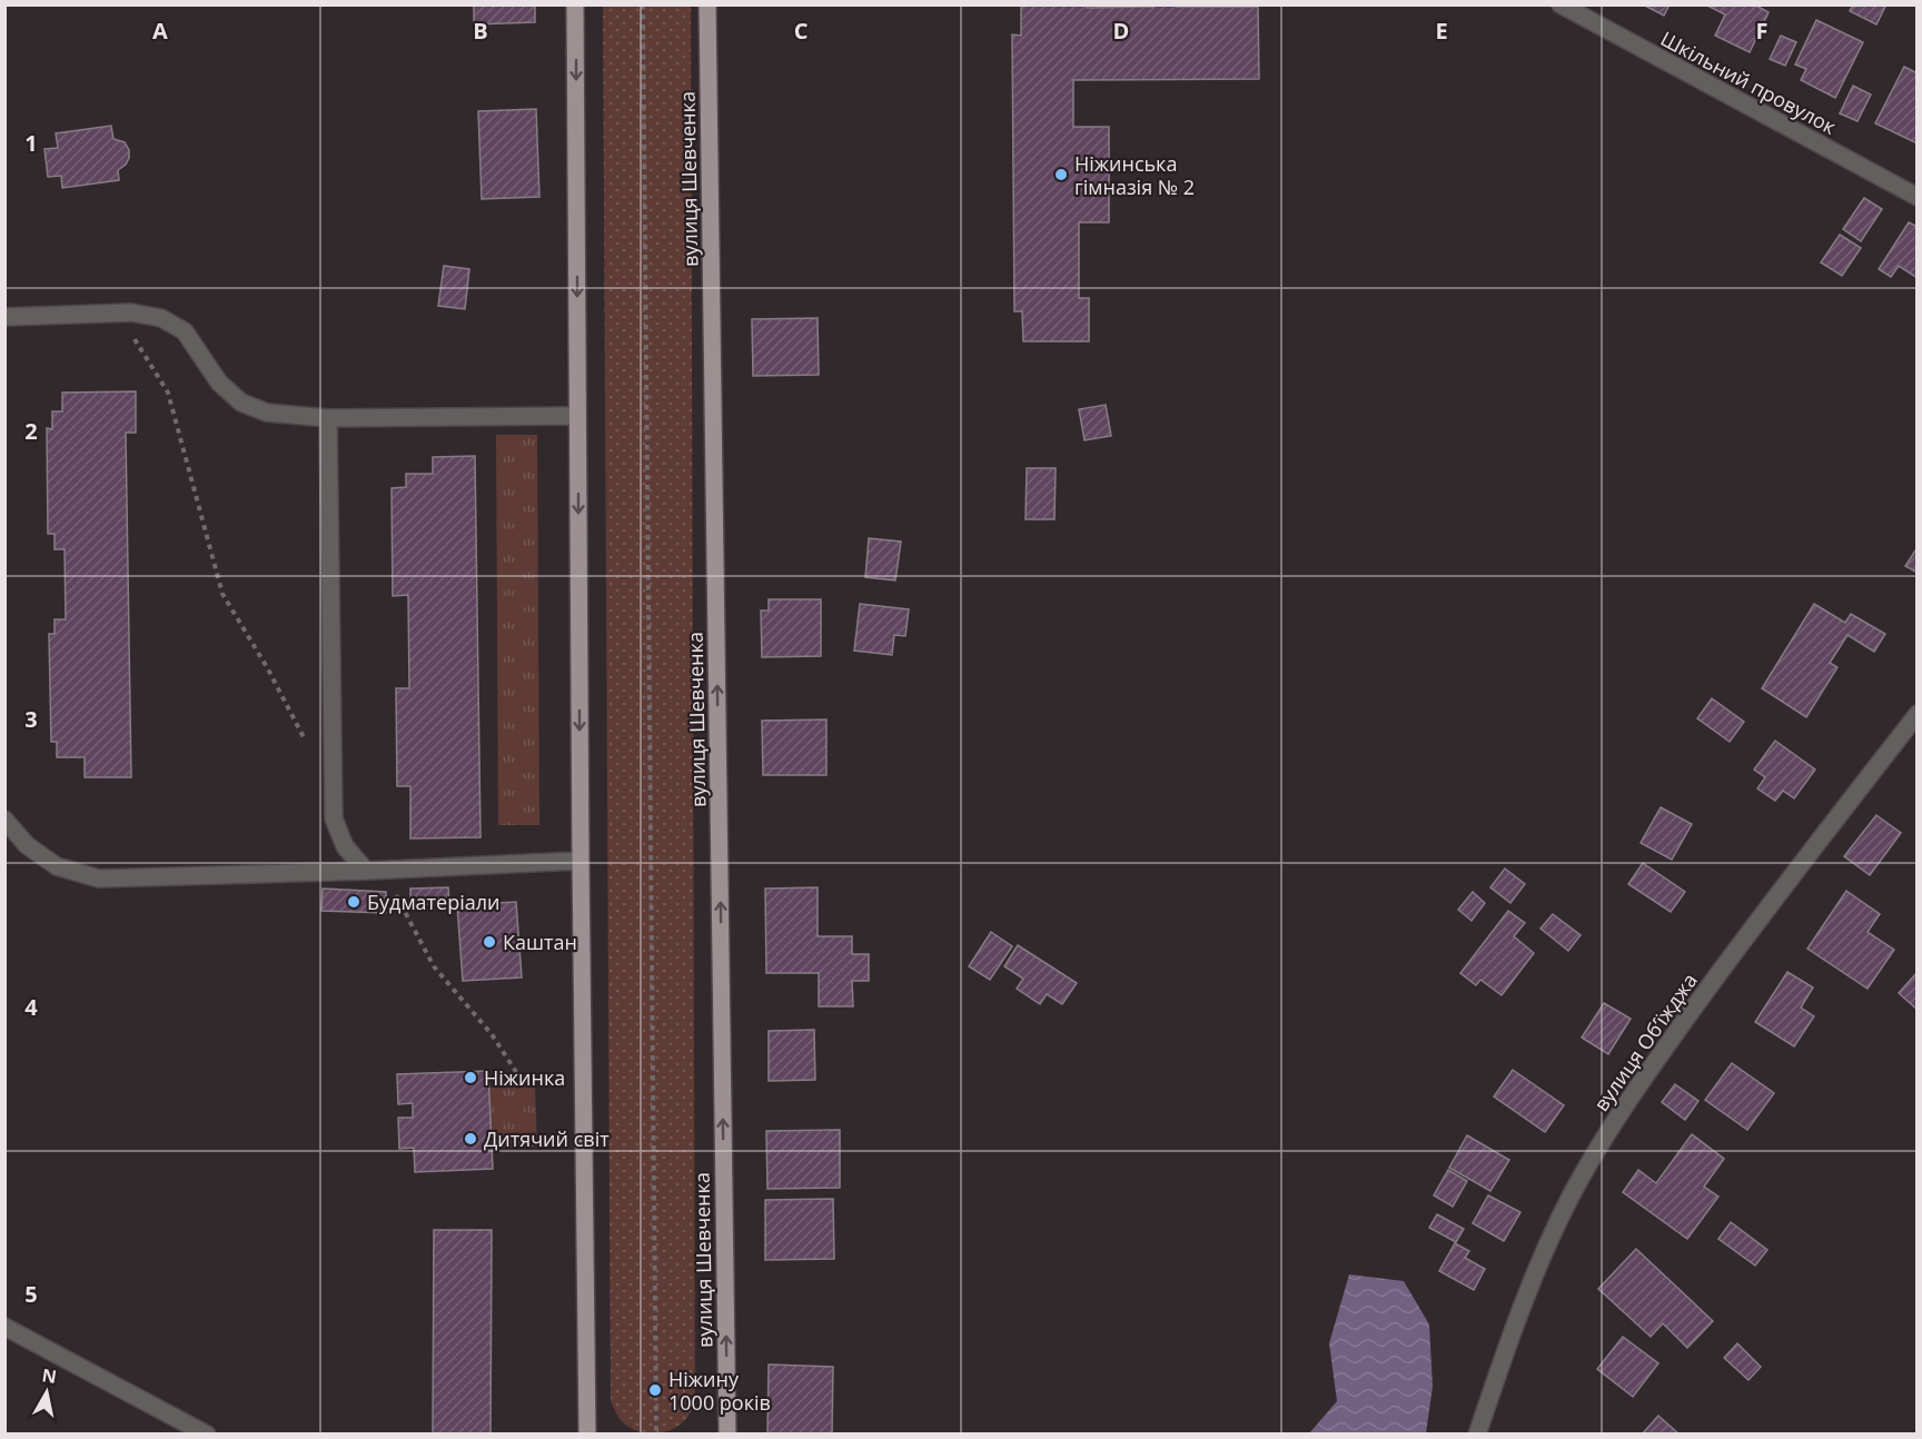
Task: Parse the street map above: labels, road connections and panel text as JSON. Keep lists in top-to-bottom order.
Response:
{
  "streets": {
    "main road": ["вулиця Шевченка"],
    "street": ["Шкільний провулок", "вулиця Обʼїжджа"]
  },
  "places": [
    "Ніжинська гімназія № 2",
    "Будматеріали",
    "Каштан",
    "Ніжинка",
    "Дитячий світ",
    "Ніжину 1000 років"
  ],
  "north": "top",
  "grid": {
    "columns": [
      "A",
      "B",
      "C",
      "D",
      "E",
      "F"
    ],
    "rows": [
      "1",
      "2",
      "3",
      "4",
      "5"
    ]
  }
}
